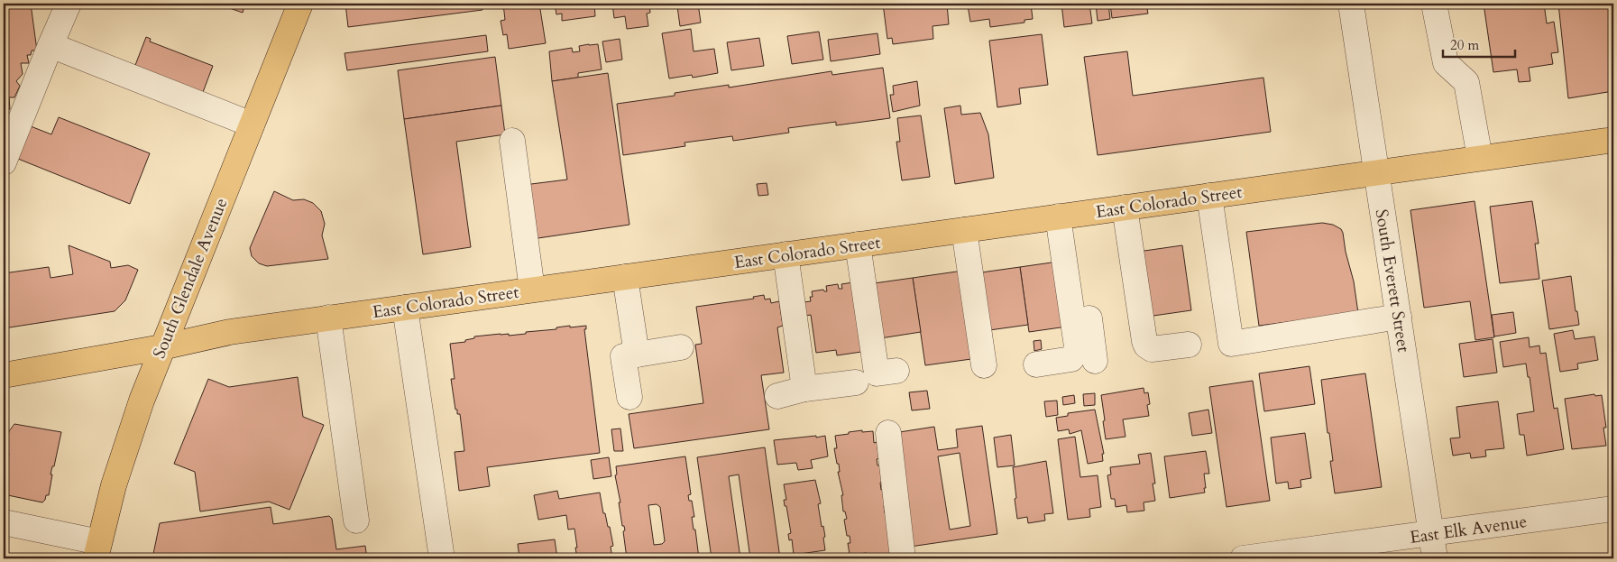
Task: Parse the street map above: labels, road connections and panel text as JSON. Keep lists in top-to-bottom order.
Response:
{
  "streets": {
    "main road": ["East Colorado Street", "South Glendale Avenue"],
    "street": ["South Everett Street", "East Elk Avenue"]
  },
  "crossings": [
    ["East Colorado Street", "South Glendale Avenue"],
    ["East Colorado Street", "South Everett Street"],
    ["South Everett Street", "East Elk Avenue"]
  ],
  "scale_bar": "20 m"
}
